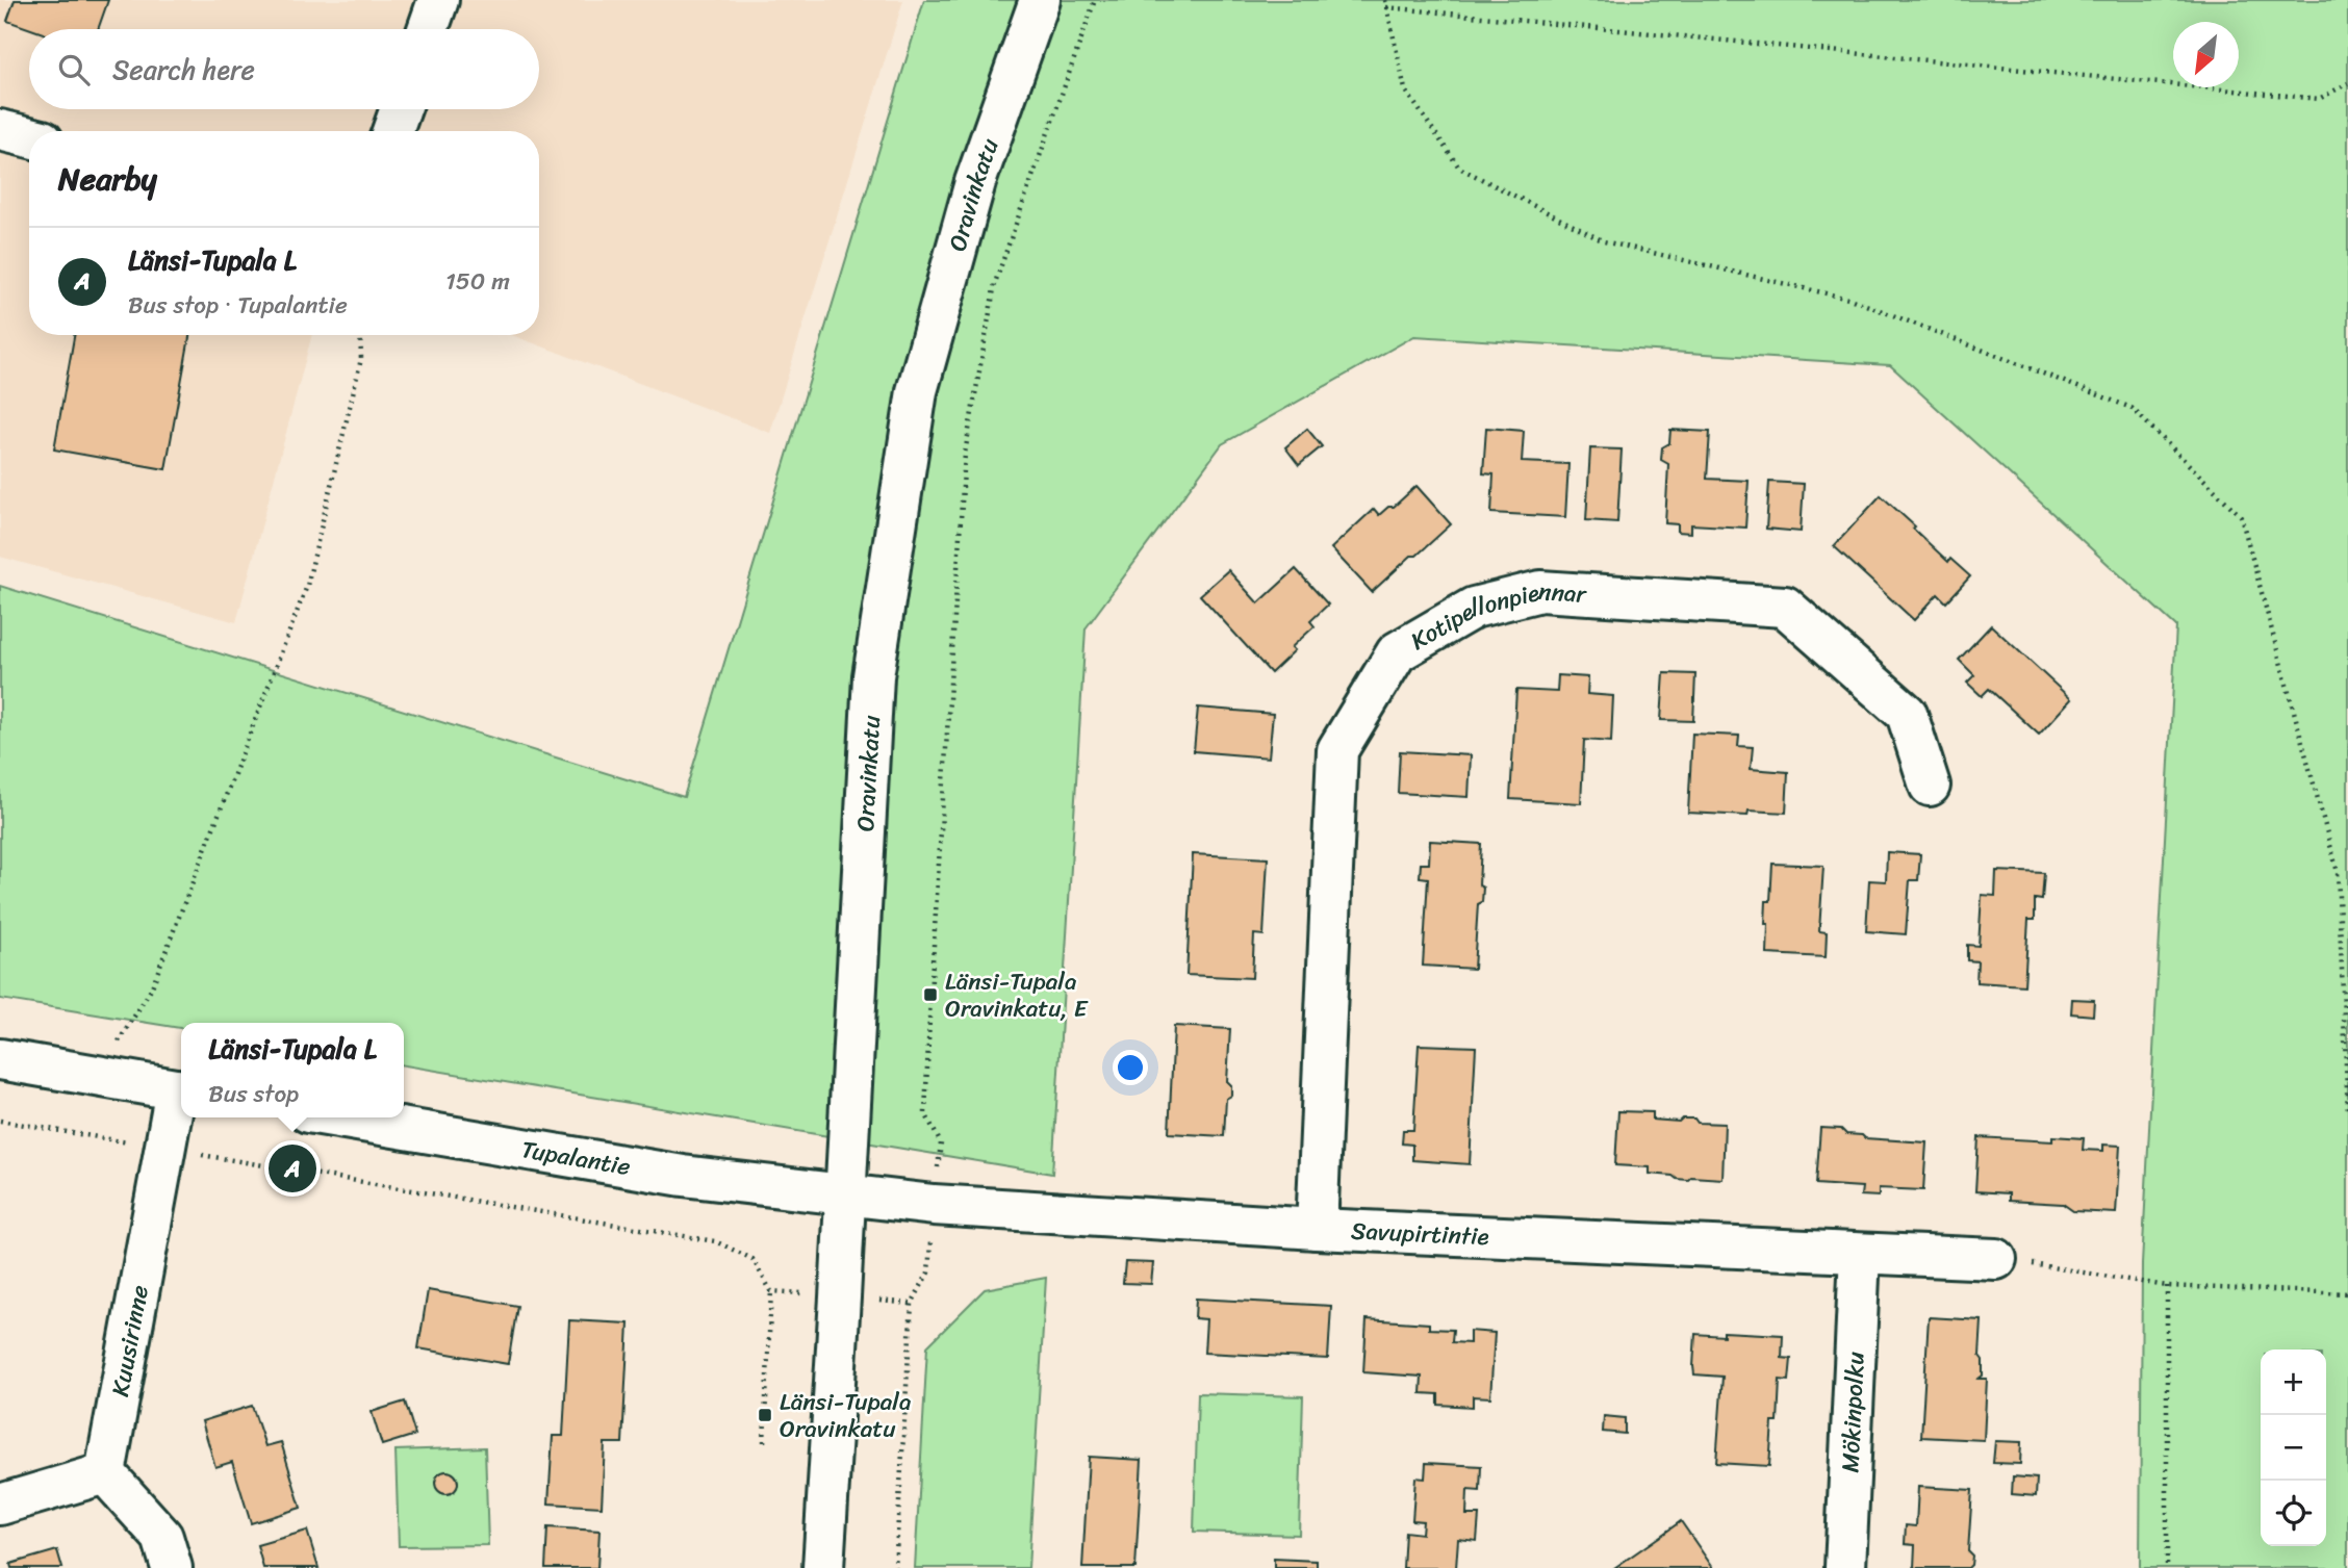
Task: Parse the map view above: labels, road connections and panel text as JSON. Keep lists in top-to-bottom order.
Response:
{
  "streets": {
    "street": [
      "Oravinkatu",
      "Kotipellonpiennar",
      "Tupalantie",
      "Savupirtintie",
      "Kuusirinne",
      "Mökinpolku"
    ]
  },
  "crossings": [
    ["Oravinkatu", "Tupalantie"],
    ["Oravinkatu", "Savupirtintie"],
    ["Kotipellonpiennar", "Savupirtintie"],
    ["Tupalantie", "Savupirtintie"],
    ["Savupirtintie", "Mökinpolku"]
  ],
  "places": {
    "transit": ["Länsi-Tupala Oravinkatu, E", "Länsi-Tupala Oravinkatu"]
  },
  "north": "bottom left",
  "page": {
    "search": "Search here",
    "heading": "Nearby",
    "list": [
      {
        "mark": "A",
        "name": "Länsi-Tupala L",
        "note": "Bus stop · Tupalantie",
        "value": "150 m"
      }
    ],
    "popup": ["Länsi-Tupala L", "Bus stop"],
    "pins": "A",
    "map_buttons": ["+", "−"]
  }
}
